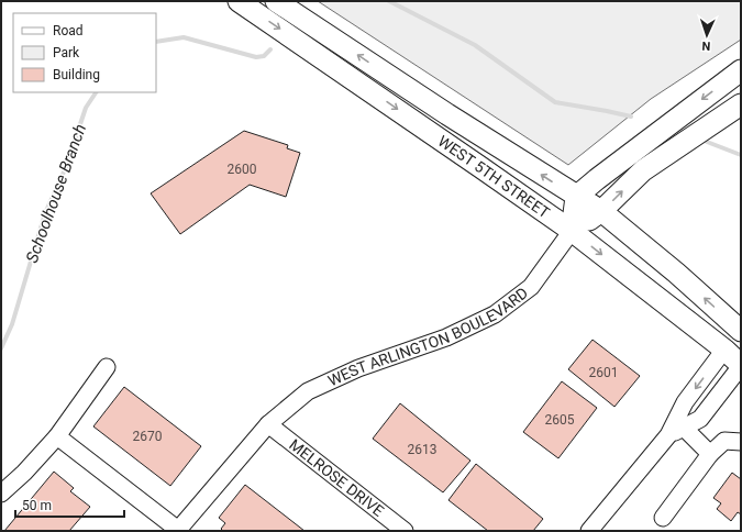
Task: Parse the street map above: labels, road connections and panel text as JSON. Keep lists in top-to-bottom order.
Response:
{
  "streets": {
    "main road": ["WEST 5TH STREET", "WEST ARLINGTON BOULEVARD"],
    "street": ["MELROSE DRIVE"]
  },
  "crossings": [
    ["WEST 5TH STREET", "WEST ARLINGTON BOULEVARD"],
    ["WEST ARLINGTON BOULEVARD", "MELROSE DRIVE"]
  ],
  "water": ["Schoolhouse Branch"],
  "house_numbers": [
    "2600",
    "2601",
    "2605",
    "2670",
    "2613"
  ],
  "legend": ["Road", "Park", "Building"],
  "scale_bar": "50 m",
  "north": "bottom"
}
